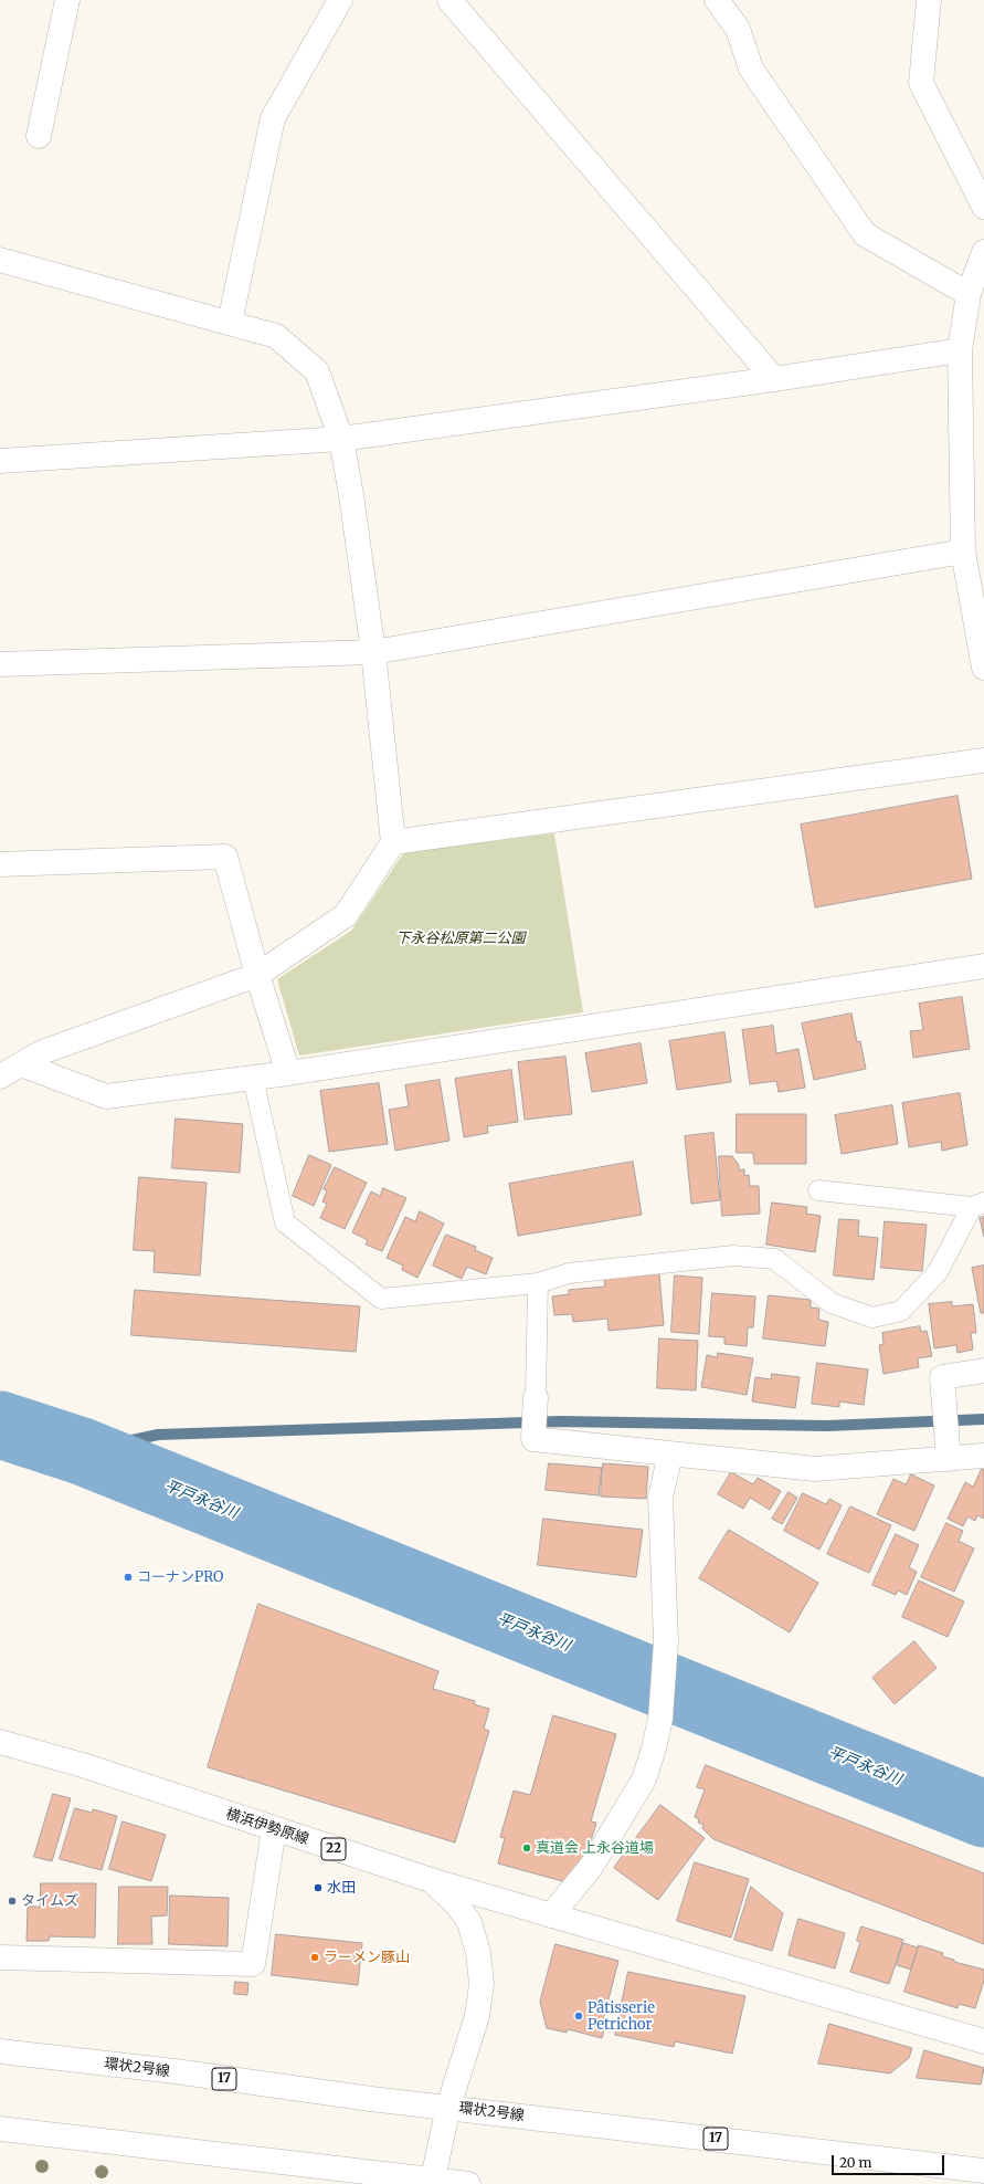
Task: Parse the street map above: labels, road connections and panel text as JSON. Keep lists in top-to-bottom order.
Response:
{
  "streets": {
    "street": [
      "横浜伊勢原線",
      "22",
      "環状2号線",
      "17"
    ]
  },
  "crossings": [
    ["横浜伊勢原線", "環状2号線"]
  ],
  "water": ["平戸永谷川"],
  "parks": ["下永谷松原第二公園"],
  "places": [
    "コーナンPRO",
    "真道会 上永谷道場",
    "水田",
    "タイムズ",
    "ラーメン豚山",
    "Pâtisserie Petrichor"
  ],
  "scale_bar": "20 m"
}
